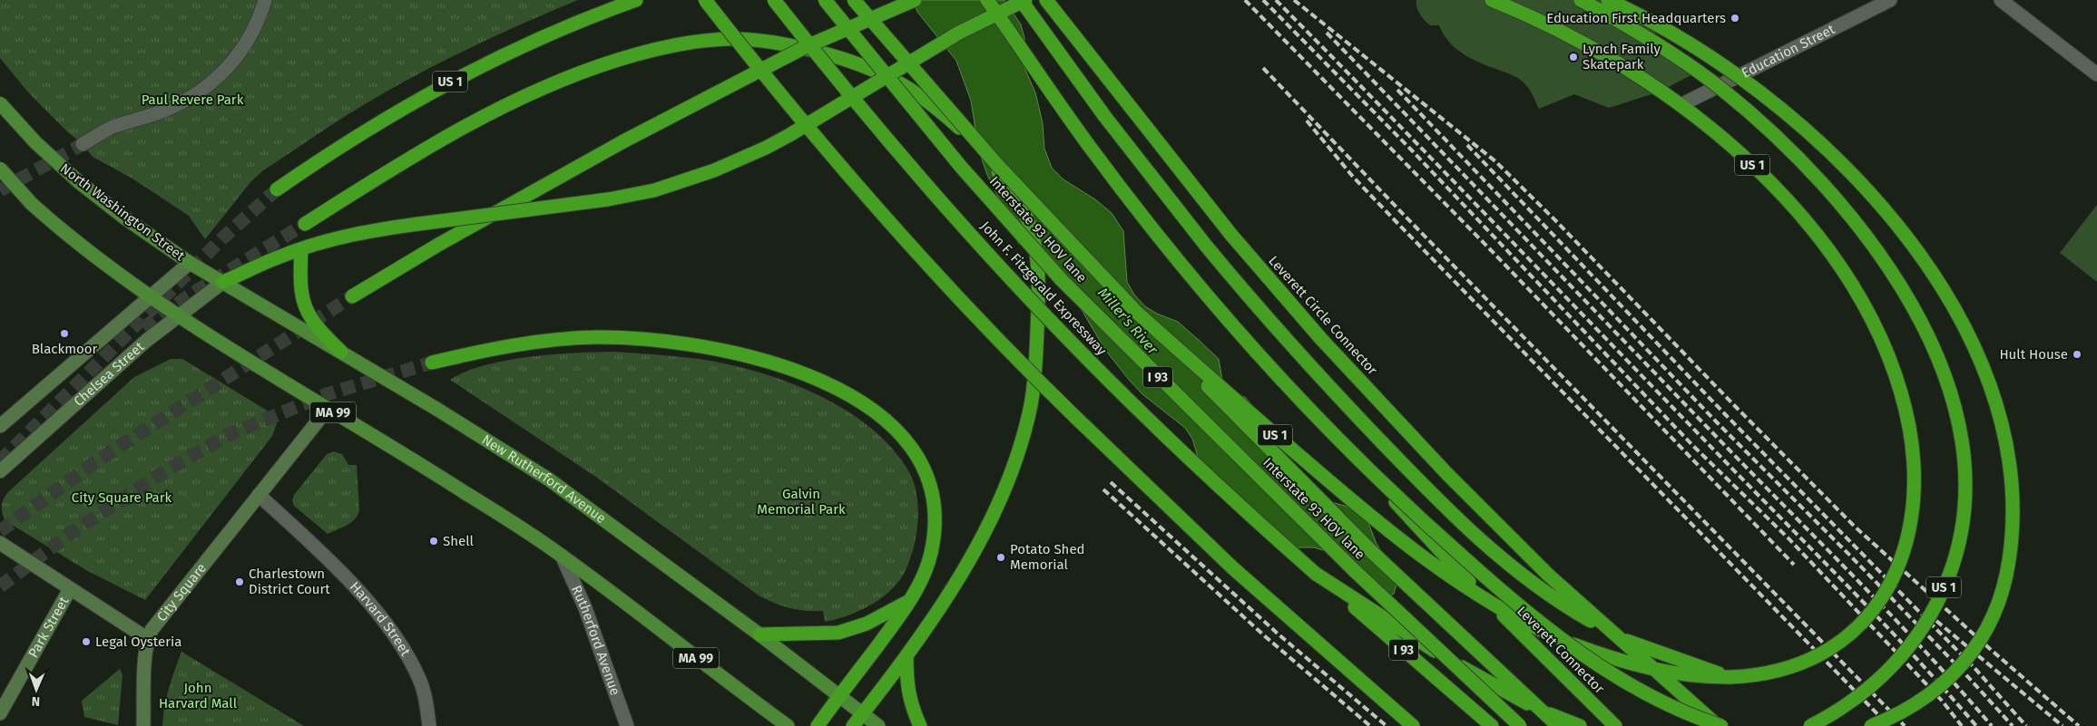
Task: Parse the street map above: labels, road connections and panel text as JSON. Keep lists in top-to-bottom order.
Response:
{
  "streets": {
    "highway": [
      "US 1",
      "Interstate 93 HOV lane",
      "John F. Fitzgerald Expressway",
      "Leverett Circle Connector",
      "I 93",
      "Leverett Connector"
    ],
    "main road": [
      "North Washington Street",
      "Chelsea Street",
      "MA 99",
      "New Rutherford Avenue",
      "City Square",
      "Park Street"
    ],
    "street": ["Education Street", "Harvard Street", "Rutherford Avenue"]
  },
  "crossings": [
    ["US 1", "I 93"],
    ["North Washington Street", "New Rutherford Avenue"],
    ["John F. Fitzgerald Expressway", "I 93"],
    ["Chelsea Street", "MA 99"],
    ["Chelsea Street", "New Rutherford Avenue"],
    ["MA 99", "City Square"],
    ["MA 99", "Rutherford Avenue"],
    ["City Square", "Harvard Street"]
  ],
  "water": ["Miller's River"],
  "parks": [
    "Paul Revere Park",
    "Galvin Memorial Park",
    "City Square Park",
    "John Harvard Mall"
  ],
  "places": [
    "Education First Headquarters",
    "Lynch Family Skatepark",
    "Blackmoor",
    "Hult House",
    "Shell",
    "Potato Shed Memorial",
    "Charlestown District Court",
    "Legal Oysteria"
  ],
  "north": "bottom"
}
